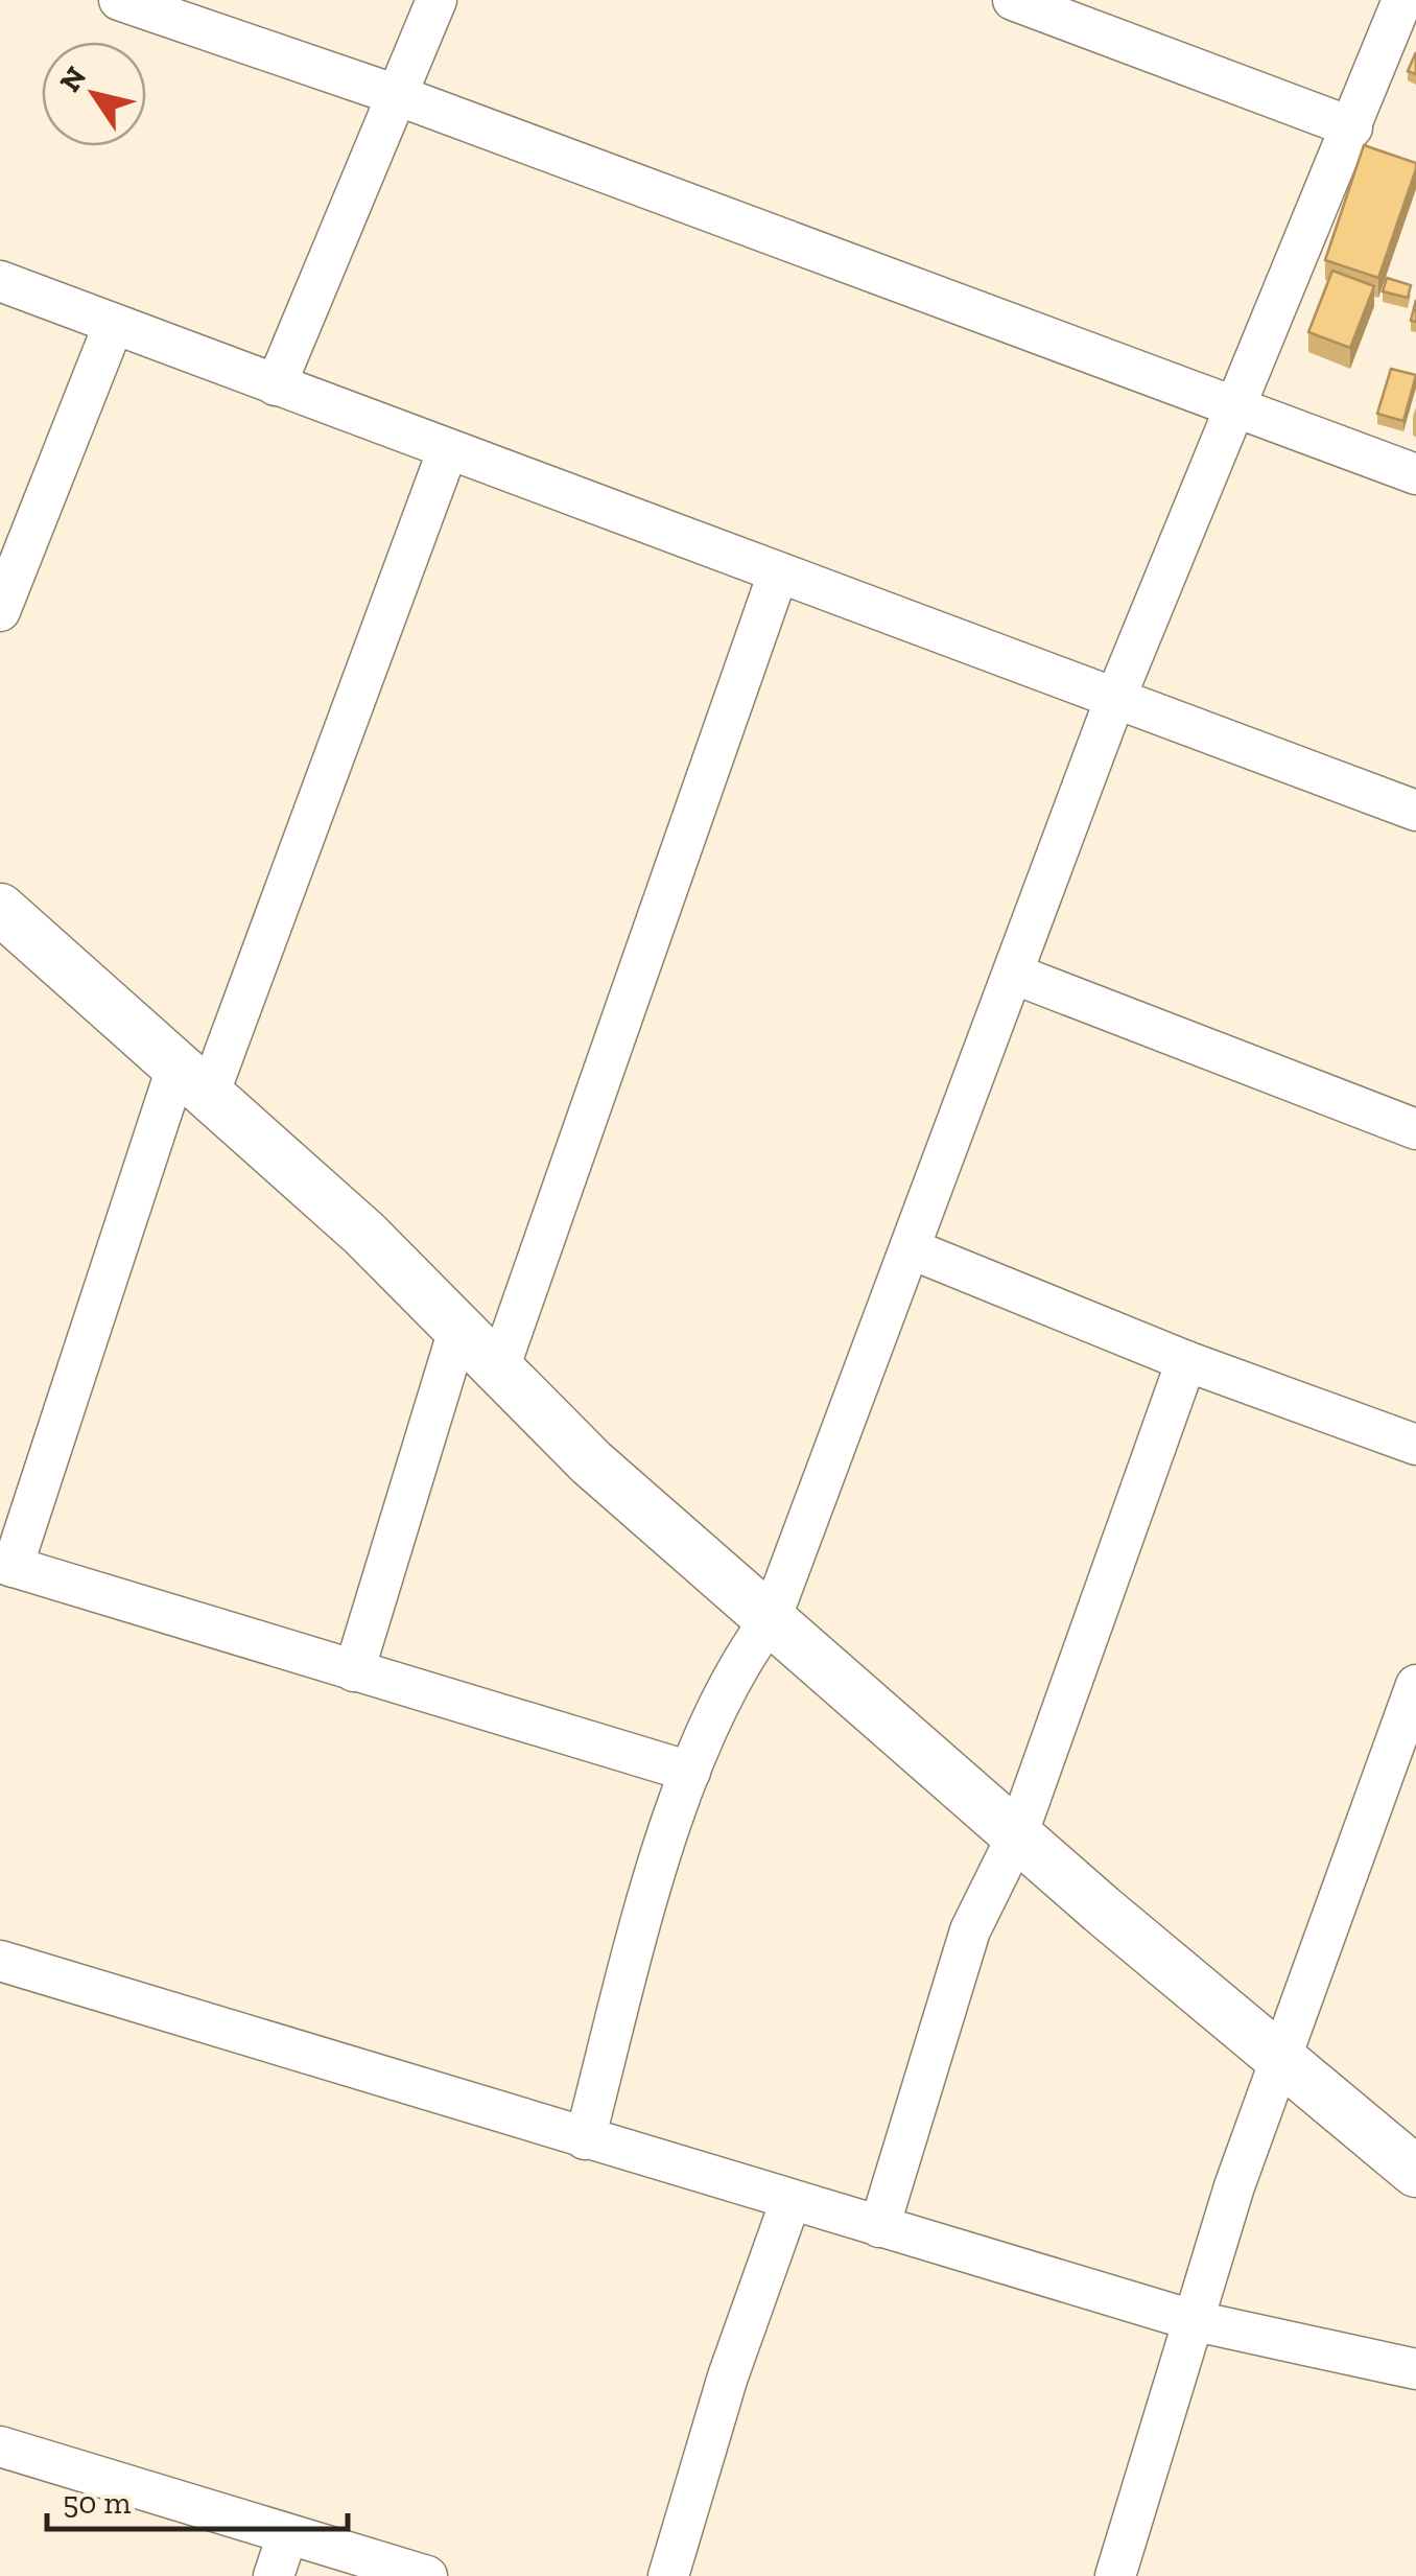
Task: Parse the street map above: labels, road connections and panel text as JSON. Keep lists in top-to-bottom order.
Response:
{
  "scale_bar": "50 m",
  "north": "top left"
}
